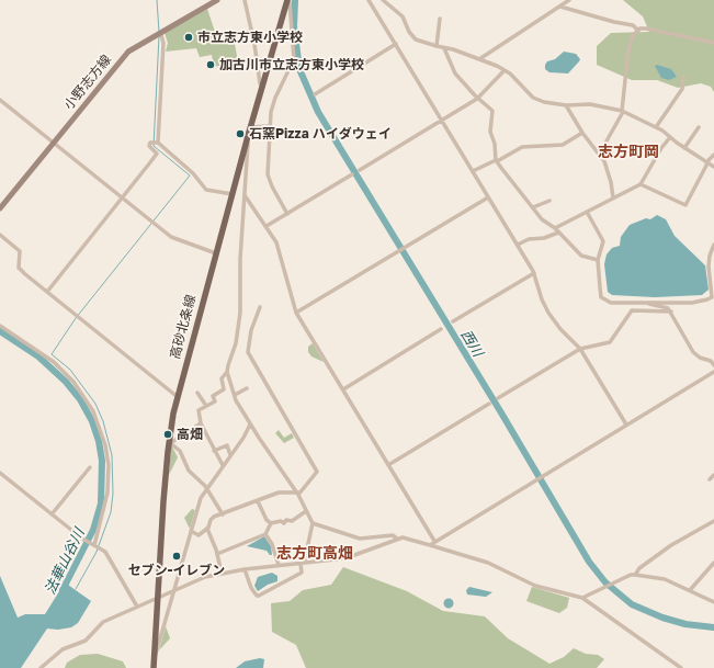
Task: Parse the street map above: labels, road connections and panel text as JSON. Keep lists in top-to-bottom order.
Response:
{
  "streets": {
    "main road": ["小野志方線", "高砂北条線"]
  },
  "districts": ["志方町岡", "志方町高畑"],
  "water": ["西川", "法華山谷川"],
  "places": [
    "市立志方東小学校",
    "加古川市立志方東小学校",
    "石窯Pizza ハイダウェイ",
    "高畑",
    "セブン-イレブン"
  ]
}
